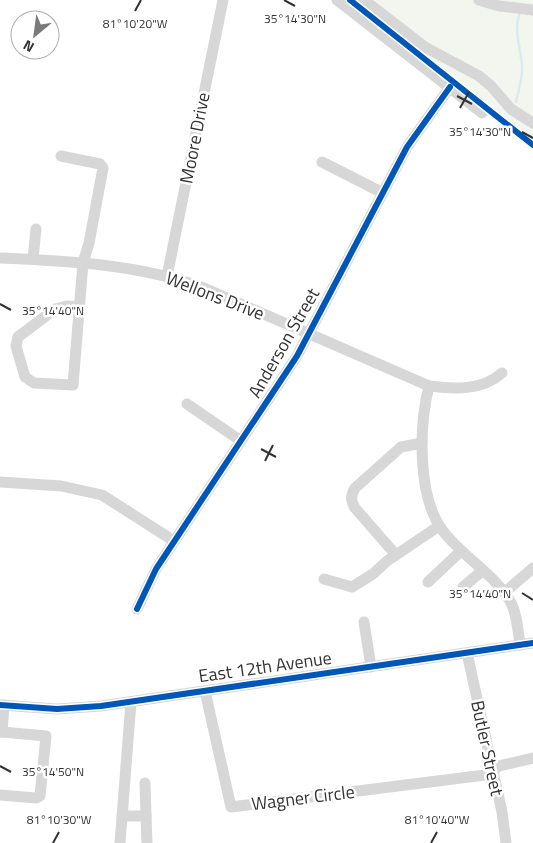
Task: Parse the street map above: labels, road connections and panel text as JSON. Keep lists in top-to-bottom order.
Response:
{
  "streets": {
    "street": [
      "Moore Drive",
      "Wellons Drive",
      "Anderson Street",
      "East 12th Avenue",
      "Butler Street",
      "Wagner Circle"
    ]
  },
  "crossings": [
    ["Moore Drive", "Wellons Drive"],
    ["Wellons Drive", "Anderson Street"],
    ["East 12th Avenue", "Butler Street"],
    ["East 12th Avenue", "Wagner Circle"],
    ["Butler Street", "Wagner Circle"]
  ],
  "north": "bottom left",
  "coordinates": [
    "35°14'30\"N",
    "81°10'20\"W",
    "35°14'40\"N",
    "35°14'50\"N",
    "81°10'30\"W",
    "81°10'40\"W"
  ]
}
